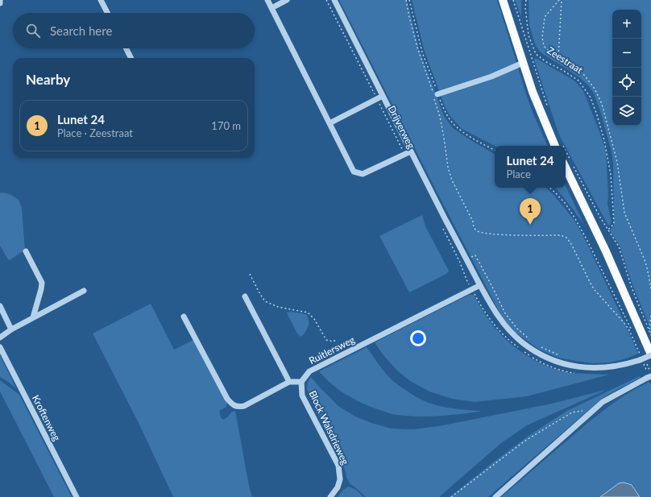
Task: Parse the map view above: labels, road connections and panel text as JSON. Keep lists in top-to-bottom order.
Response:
{
  "streets": {
    "street": [
      "Drijverweg",
      "Ruitlersweg",
      "Kroftenweg",
      "Block Walsdrieweg"
    ],
    "path": ["Zeestraat"]
  },
  "crossings": [
    ["Drijverweg", "Ruitlersweg"],
    ["Ruitlersweg", "Block Walsdrieweg"]
  ],
  "page": {
    "map_buttons": ["+", "−"],
    "search": "Search here",
    "heading": "Nearby",
    "list": [
      {
        "mark": "1",
        "name": "Lunet 24",
        "note": "Place · Zeestraat",
        "value": "170 m"
      }
    ],
    "popup": ["Lunet 24", "Place"],
    "pins": "1"
  }
}
